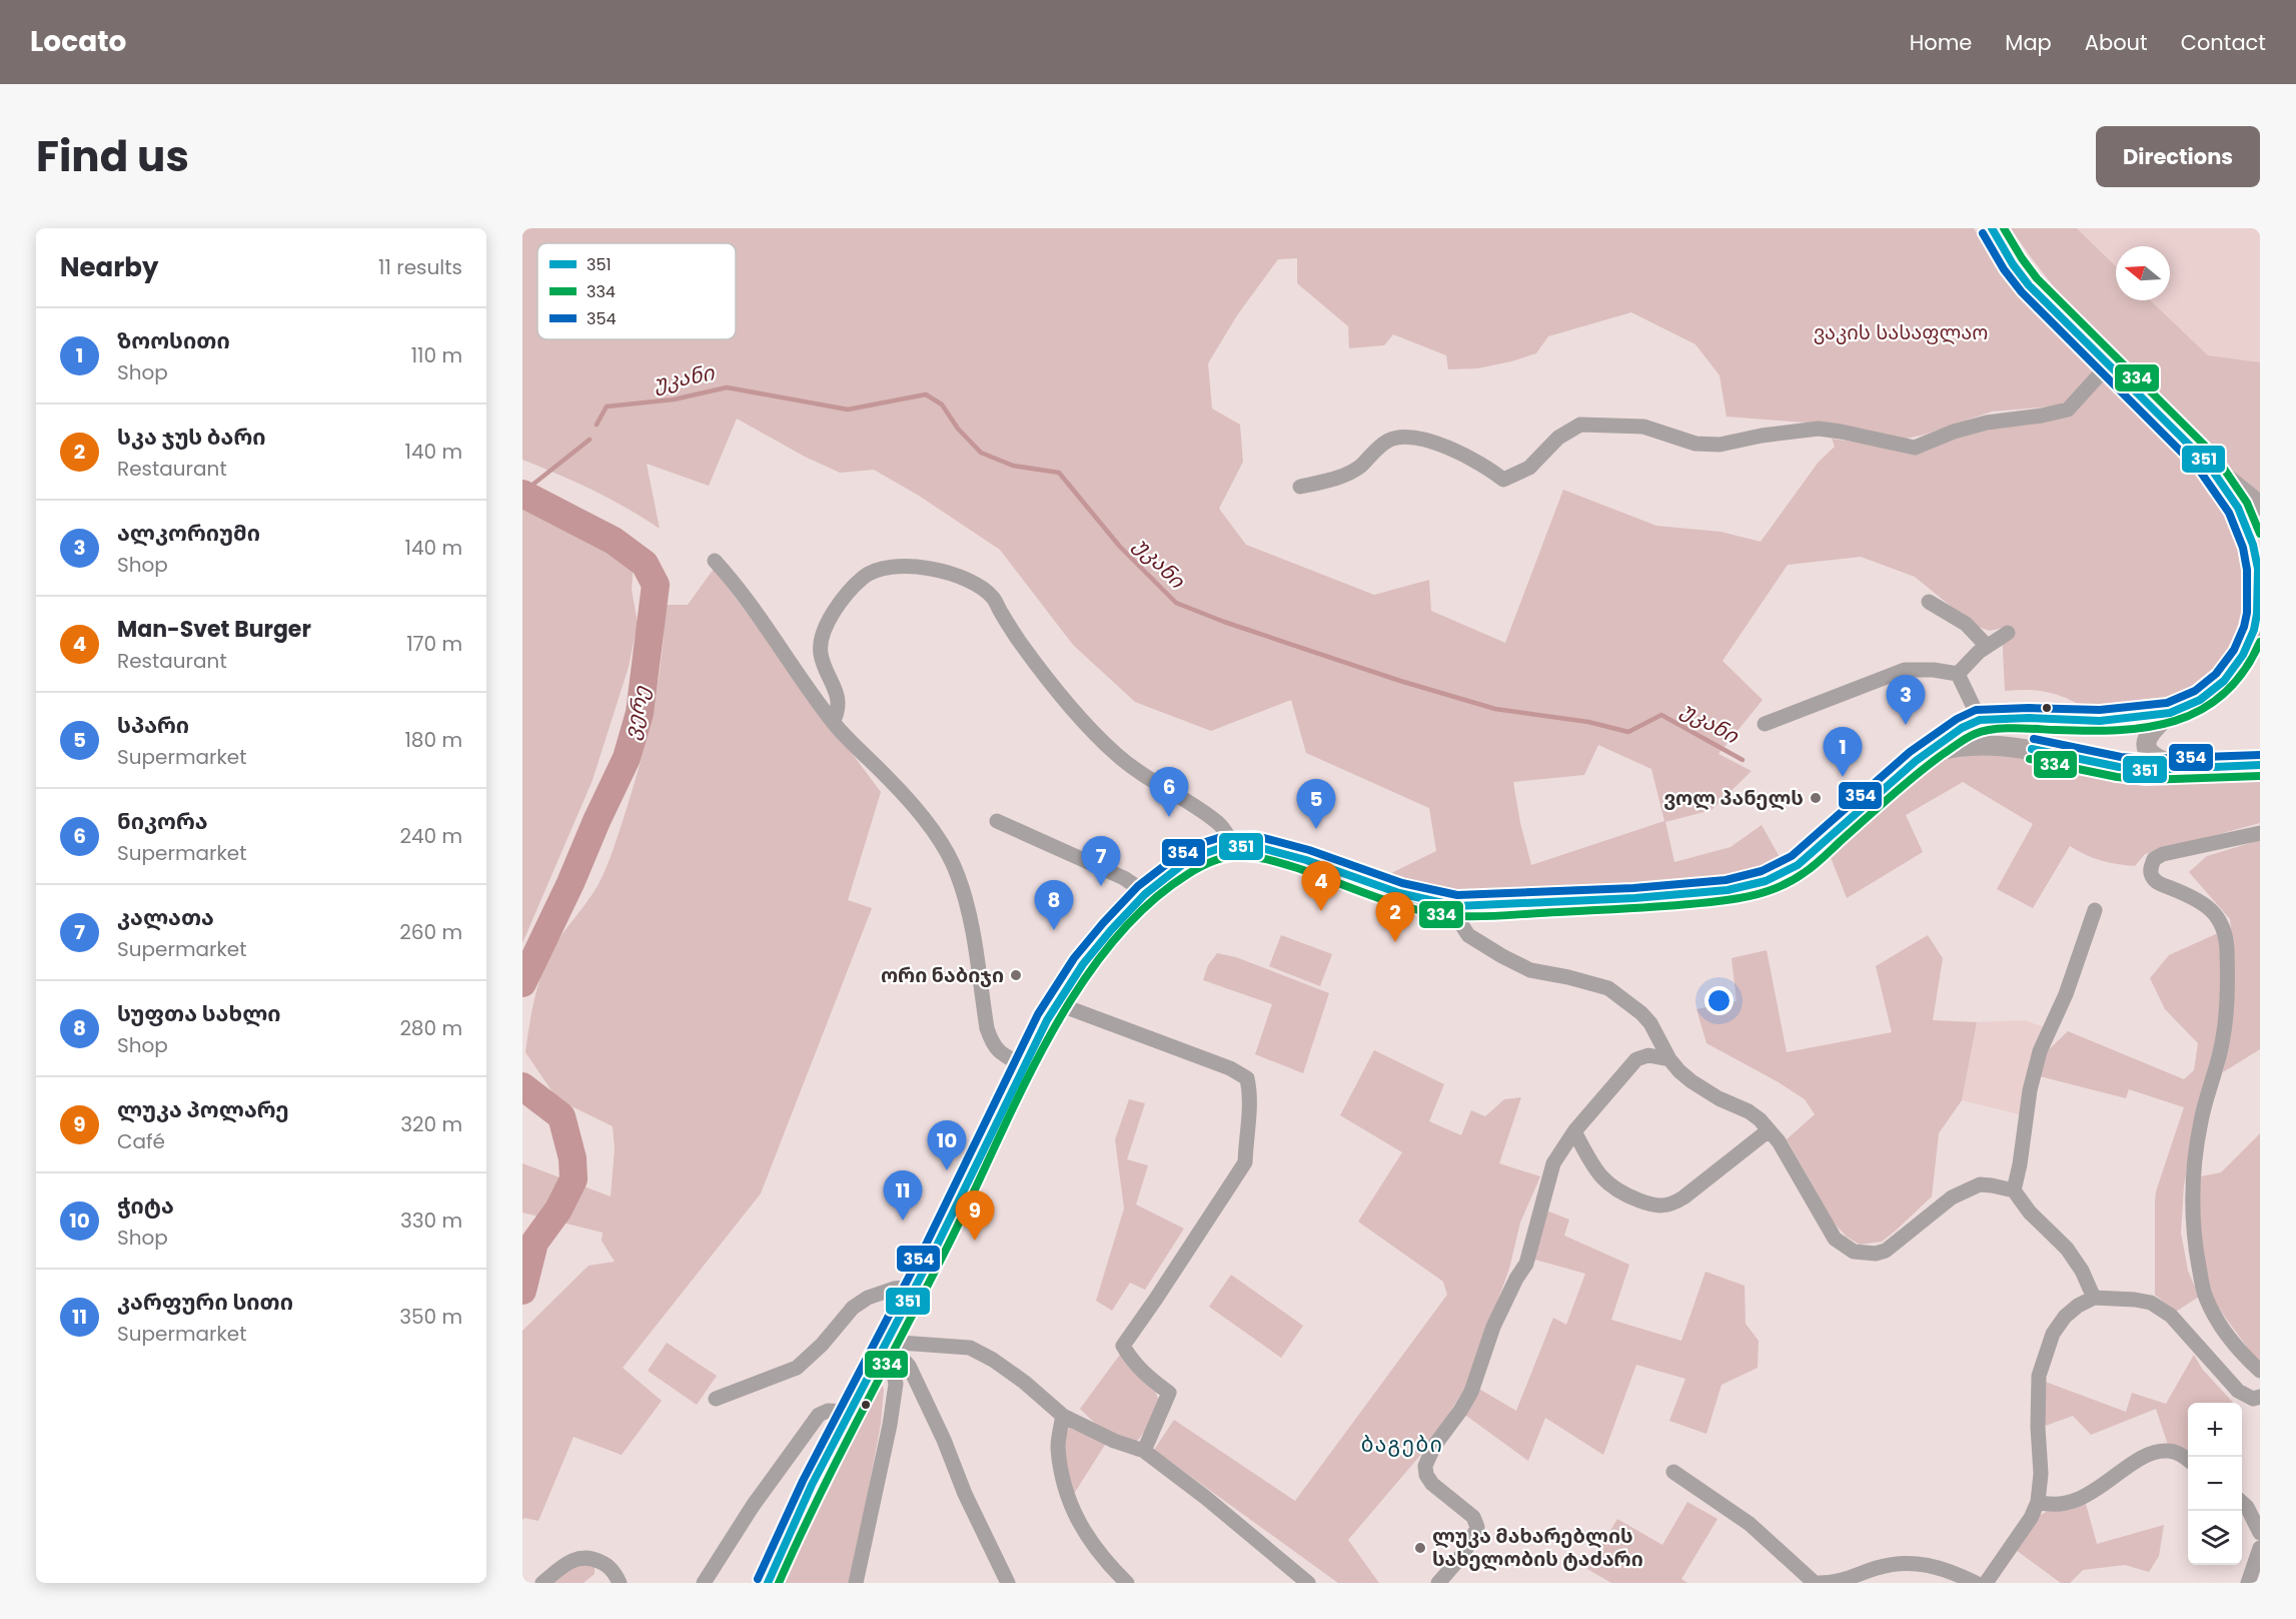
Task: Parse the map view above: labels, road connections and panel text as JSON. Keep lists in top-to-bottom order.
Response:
{
  "districts": ["ბაგები"],
  "water": ["უკანი", "ვერე"],
  "parks": ["ვაკის სასაფლაო"],
  "places": ["ვოლ პანელს", "ორი ნაბიჯი", "ლუკა მახარებლის სახელობის ტაძარი"],
  "lines": ["transit line 351", "transit line 334", "transit line 354"],
  "legend": ["351", "334", "354"],
  "north": "left",
  "page": {
    "header": "Locato",
    "nav": [
      "Home",
      "Map",
      "About",
      "Contact"
    ],
    "title": "Find us",
    "buttons": "Directions",
    "heading": ["Nearby", "11 results"],
    "list": [
      {
        "mark": "1",
        "name": "ზოოსითი",
        "note": "Shop",
        "value": "110 m"
      },
      {
        "mark": "2",
        "name": "სკა ჯუს ბარი",
        "note": "Restaurant",
        "value": "140 m"
      },
      {
        "mark": "3",
        "name": "ალკორიუმი",
        "note": "Shop",
        "value": "140 m"
      },
      {
        "mark": "4",
        "name": "Man-Svet Burger",
        "note": "Restaurant",
        "value": "170 m"
      },
      {
        "mark": "5",
        "name": "სპარი",
        "note": "Supermarket",
        "value": "180 m"
      },
      {
        "mark": "6",
        "name": "ნიკორა",
        "note": "Supermarket",
        "value": "240 m"
      },
      {
        "mark": "7",
        "name": "კალათა",
        "note": "Supermarket",
        "value": "260 m"
      },
      {
        "mark": "8",
        "name": "სუფთა სახლი",
        "note": "Shop",
        "value": "280 m"
      },
      {
        "mark": "9",
        "name": "ლუკა პოლარე",
        "note": "Café",
        "value": "320 m"
      },
      {
        "mark": "10",
        "name": "ჭიტა",
        "note": "Shop",
        "value": "330 m"
      },
      {
        "mark": "11",
        "name": "კარფური სითი",
        "note": "Supermarket",
        "value": "350 m"
      }
    ],
    "pins": [
      "3",
      "1",
      "6",
      "5",
      "7",
      "4",
      "8",
      "2",
      "10",
      "11",
      "9"
    ],
    "map_buttons": ["+", "−"]
  }
}
